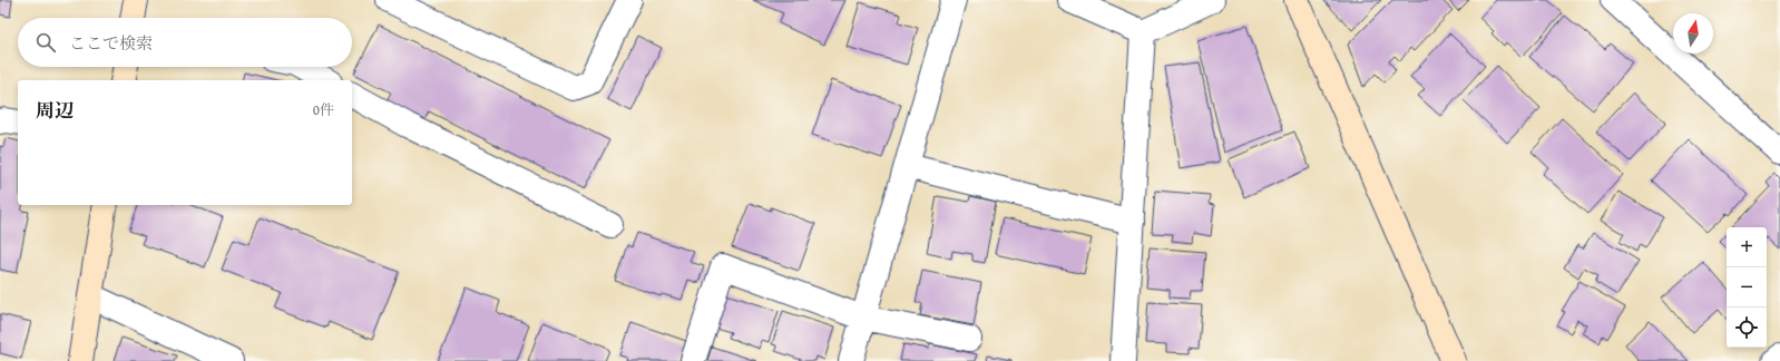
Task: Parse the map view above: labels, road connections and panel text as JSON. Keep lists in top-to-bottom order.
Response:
{
  "north": "top",
  "page": {
    "search": "ここで検索",
    "heading": ["周辺", "0件"],
    "map_buttons": ["+", "−"]
  }
}
